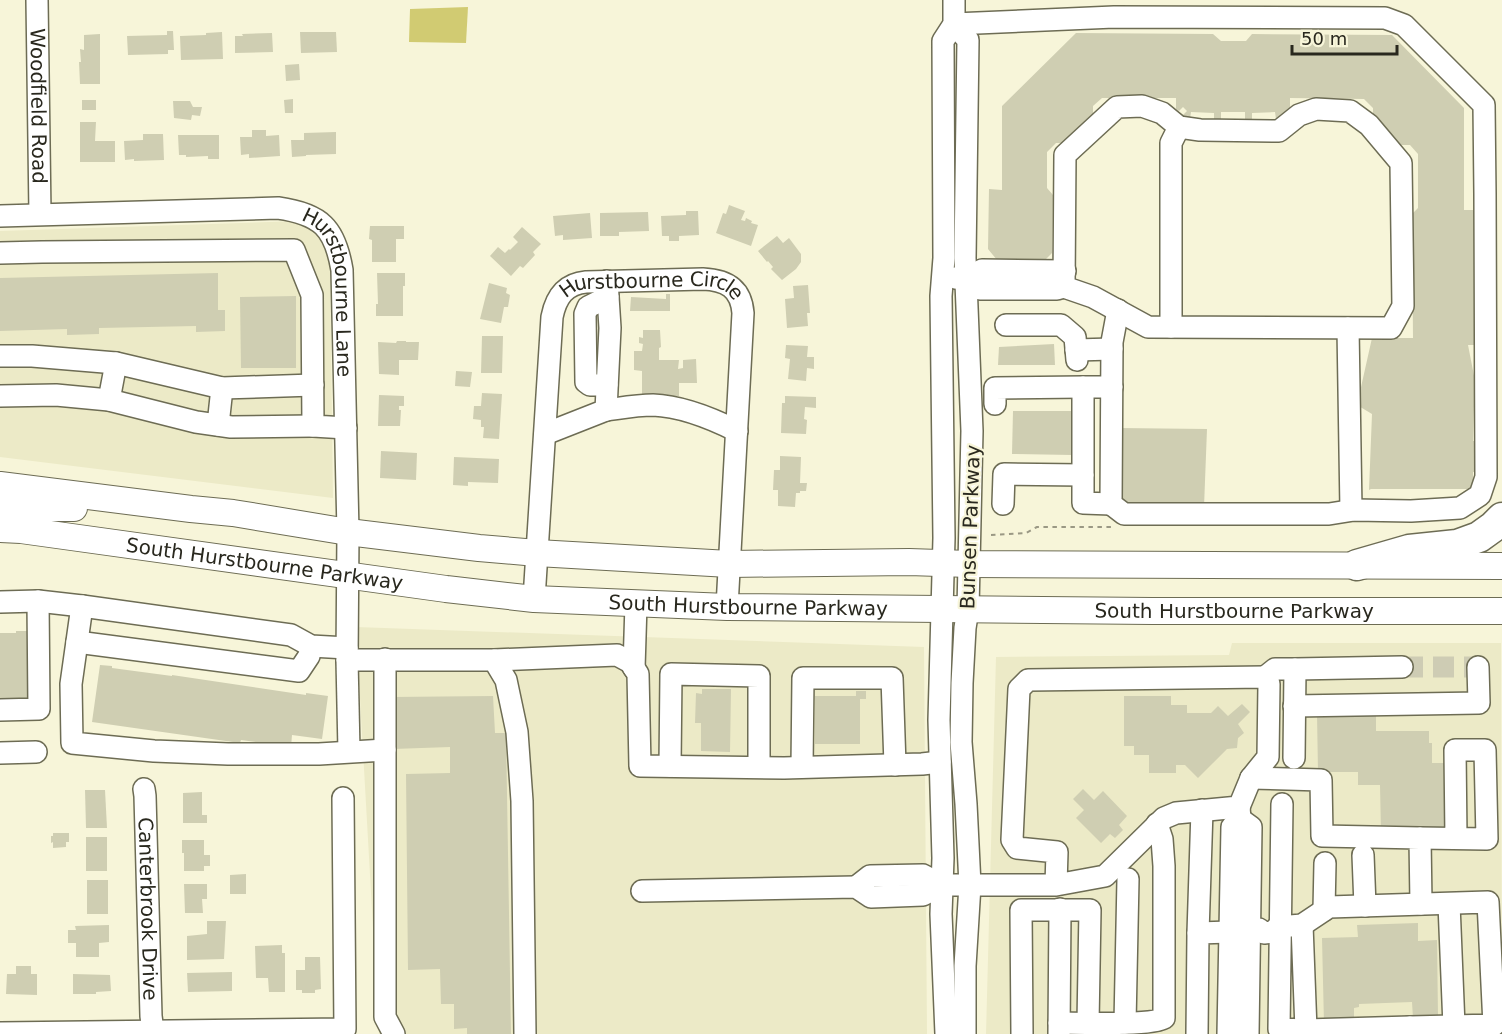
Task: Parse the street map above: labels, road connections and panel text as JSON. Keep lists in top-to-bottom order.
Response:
{
  "streets": {
    "main road": ["South Hurstbourne Parkway"],
    "street": [
      "Woodfield Road",
      "Hurstbourne Lane",
      "Hurstbourne Circle",
      "Bunsen Parkway",
      "Canterbrook Drive"
    ]
  },
  "crossings": [
    ["Woodfield Road", "Hurstbourne Lane"],
    ["Hurstbourne Lane", "South Hurstbourne Parkway"],
    ["Hurstbourne Circle", "South Hurstbourne Parkway"],
    ["Bunsen Parkway", "South Hurstbourne Parkway"]
  ],
  "scale_bar": "50 m"
}
